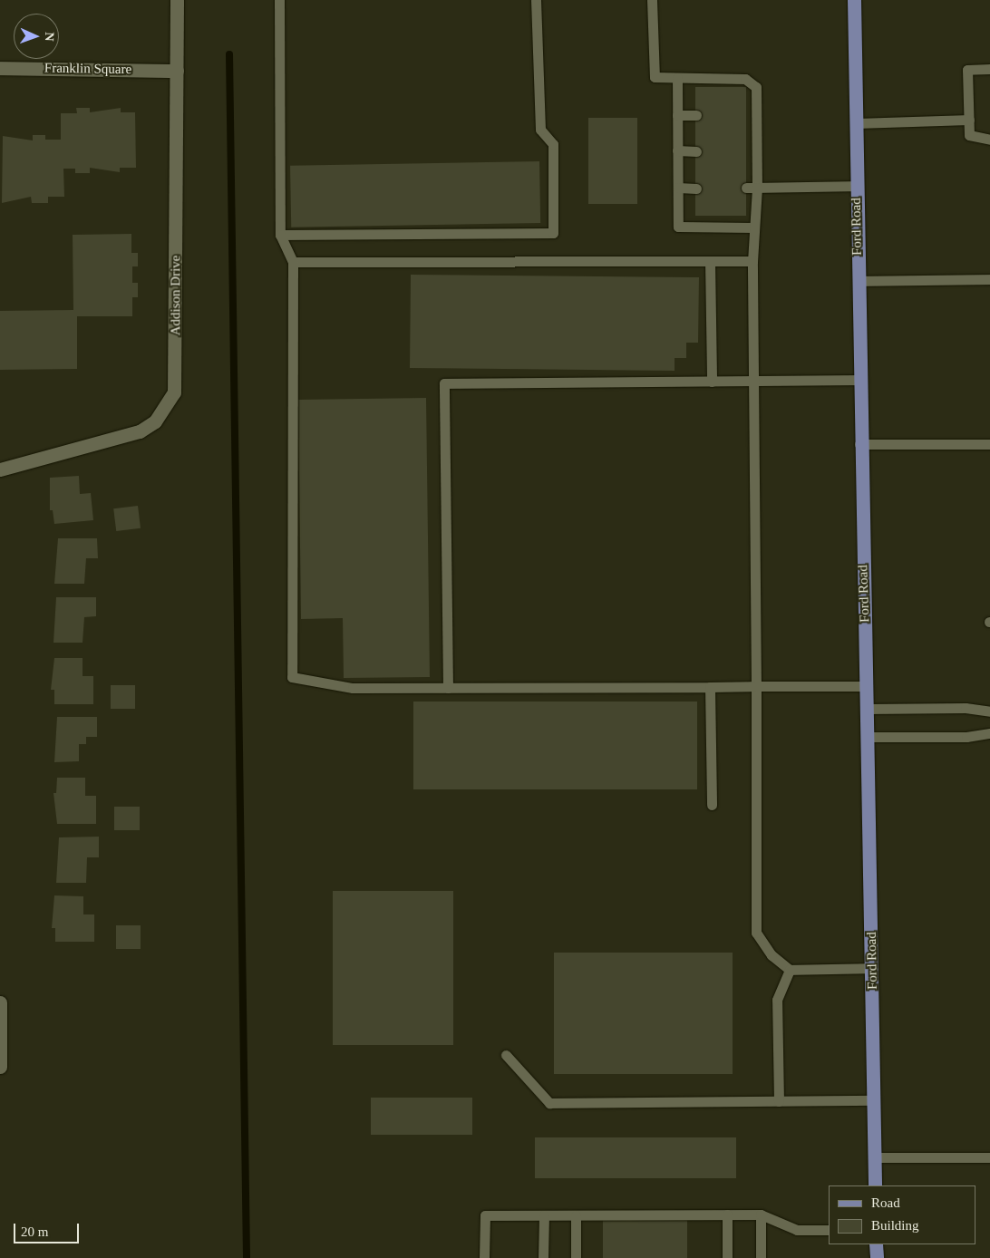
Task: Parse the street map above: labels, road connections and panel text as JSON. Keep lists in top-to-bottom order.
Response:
{
  "streets": {
    "main road": ["Ford Road"],
    "street": ["Franklin Square", "Addison Drive"]
  },
  "crossings": [
    ["Franklin Square", "Addison Drive"]
  ],
  "legend": ["Road", "Building"],
  "scale_bar": "20 m",
  "north": "right"
}
